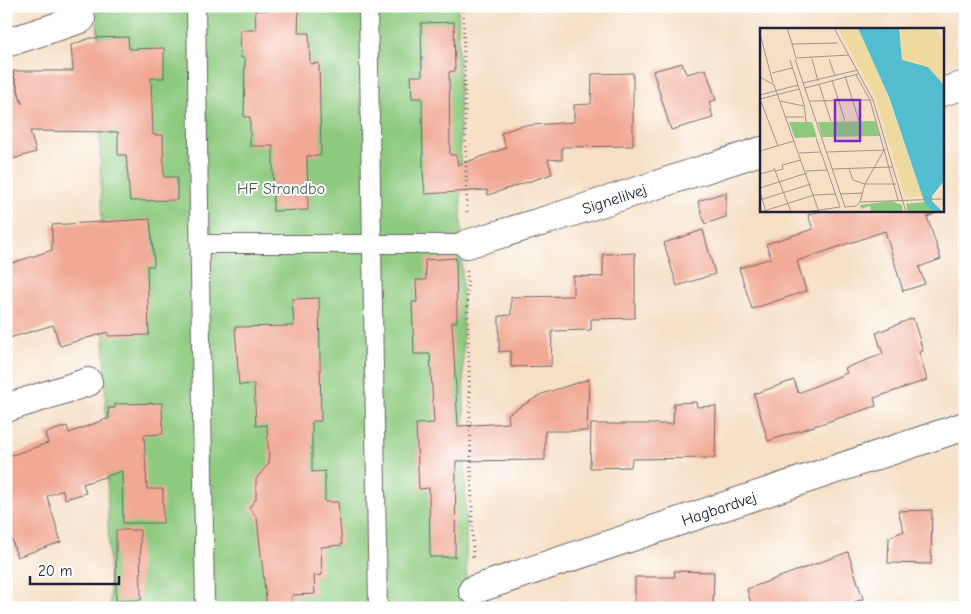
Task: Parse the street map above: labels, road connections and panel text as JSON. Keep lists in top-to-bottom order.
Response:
{
  "streets": {
    "street": ["Signelilvej", "Hagbardvej"]
  },
  "parks": ["HF Strandbo"],
  "scale_bar": "20 m"
}
